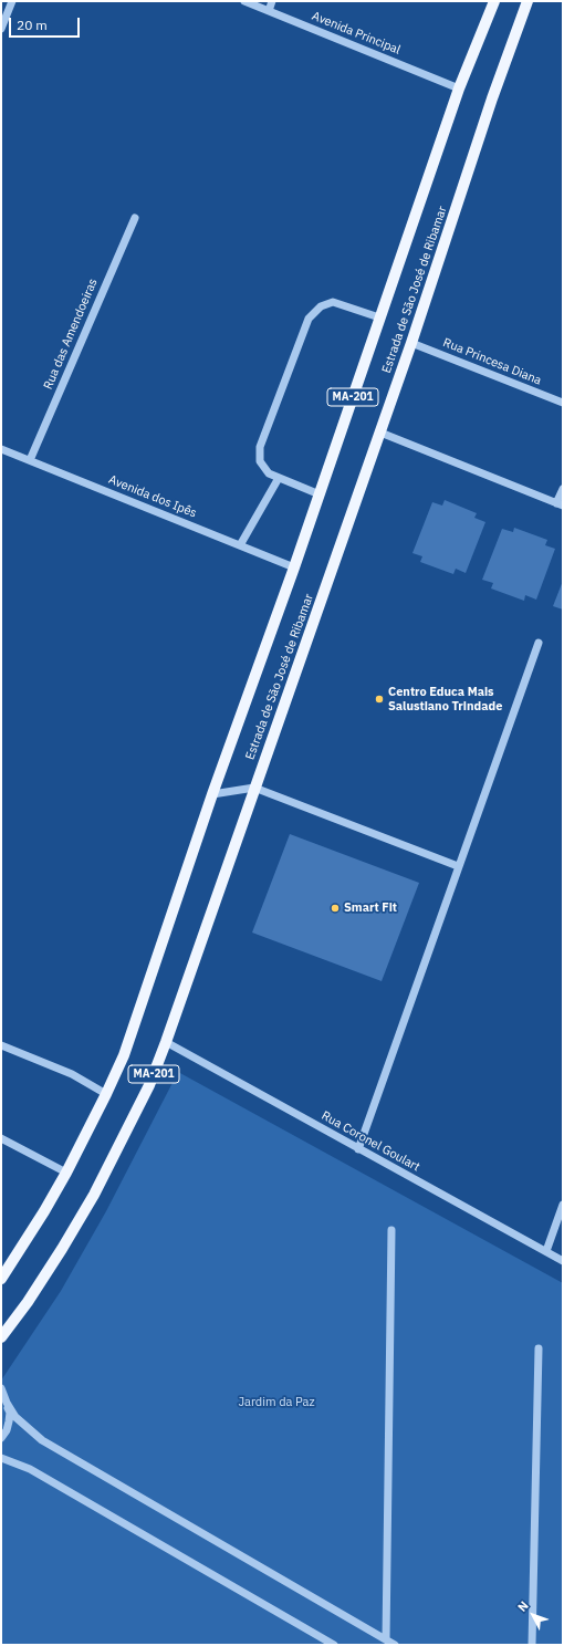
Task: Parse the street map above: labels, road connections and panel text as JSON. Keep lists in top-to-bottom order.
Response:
{
  "streets": {
    "main road": ["Estrada de São José de Ribamar", "MA-201"],
    "street": [
      "Avenida Principal",
      "Rua das Amendoeiras",
      "Rua Princesa Diana",
      "Avenida dos Ipês",
      "Rua Coronel Goulart"
    ]
  },
  "crossings": [
    ["Avenida Principal", "Estrada de São José de Ribamar"],
    ["Estrada de São José de Ribamar", "Rua Princesa Diana"],
    ["Estrada de São José de Ribamar", "Avenida dos Ipês"],
    ["Estrada de São José de Ribamar", "Rua Coronel Goulart"],
    ["Rua das Amendoeiras", "Avenida dos Ipês"]
  ],
  "parks": ["Jardim da Paz"],
  "places": ["Centro Educa Mais Salustiano Trindade", "Smart Fit"],
  "scale_bar": "20 m",
  "north": "top left"
}
